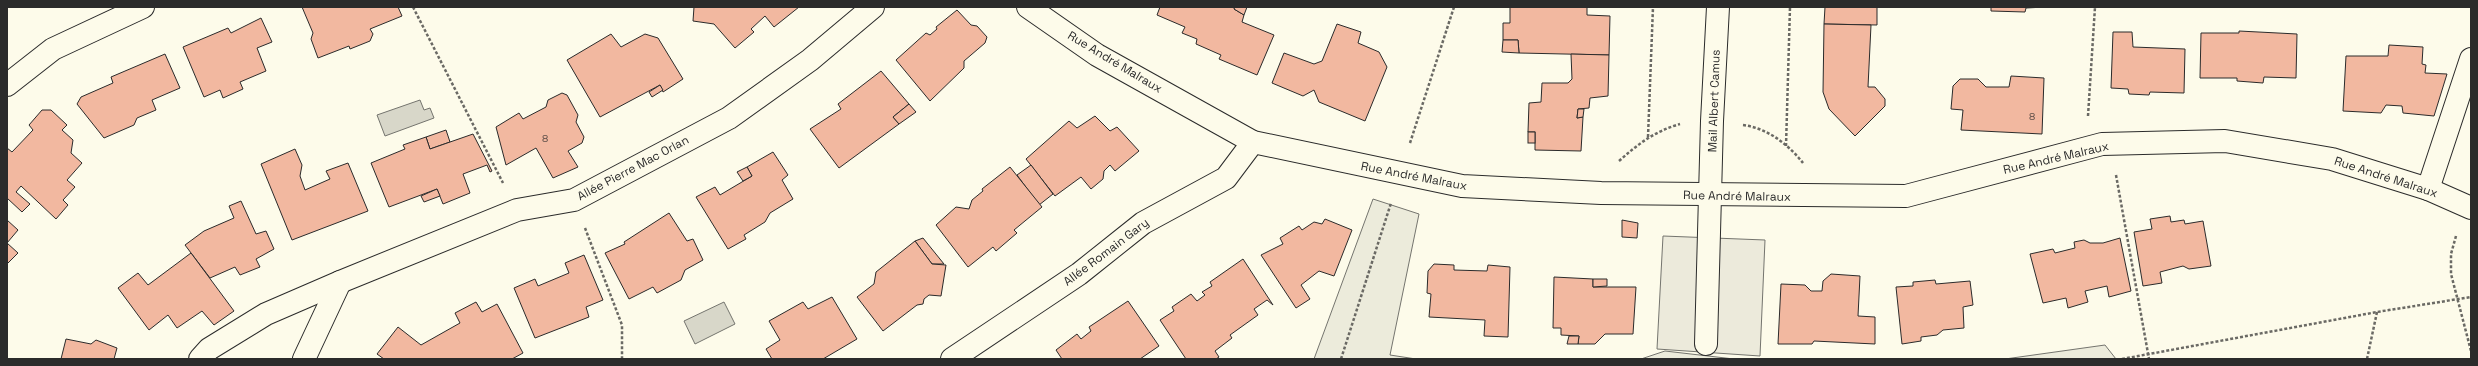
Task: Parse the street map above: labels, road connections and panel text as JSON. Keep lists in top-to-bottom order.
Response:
{
  "streets": {
    "street": [
      "Rue André Malraux",
      "Mail Albert Camus",
      "Allée Pierre Mac Orlan",
      "Allée Romain Gary"
    ]
  },
  "crossings": [
    ["Rue André Malraux", "Mail Albert Camus"],
    ["Rue André Malraux", "Allée Romain Gary"]
  ],
  "house_numbers": ["8", "8"]
}
